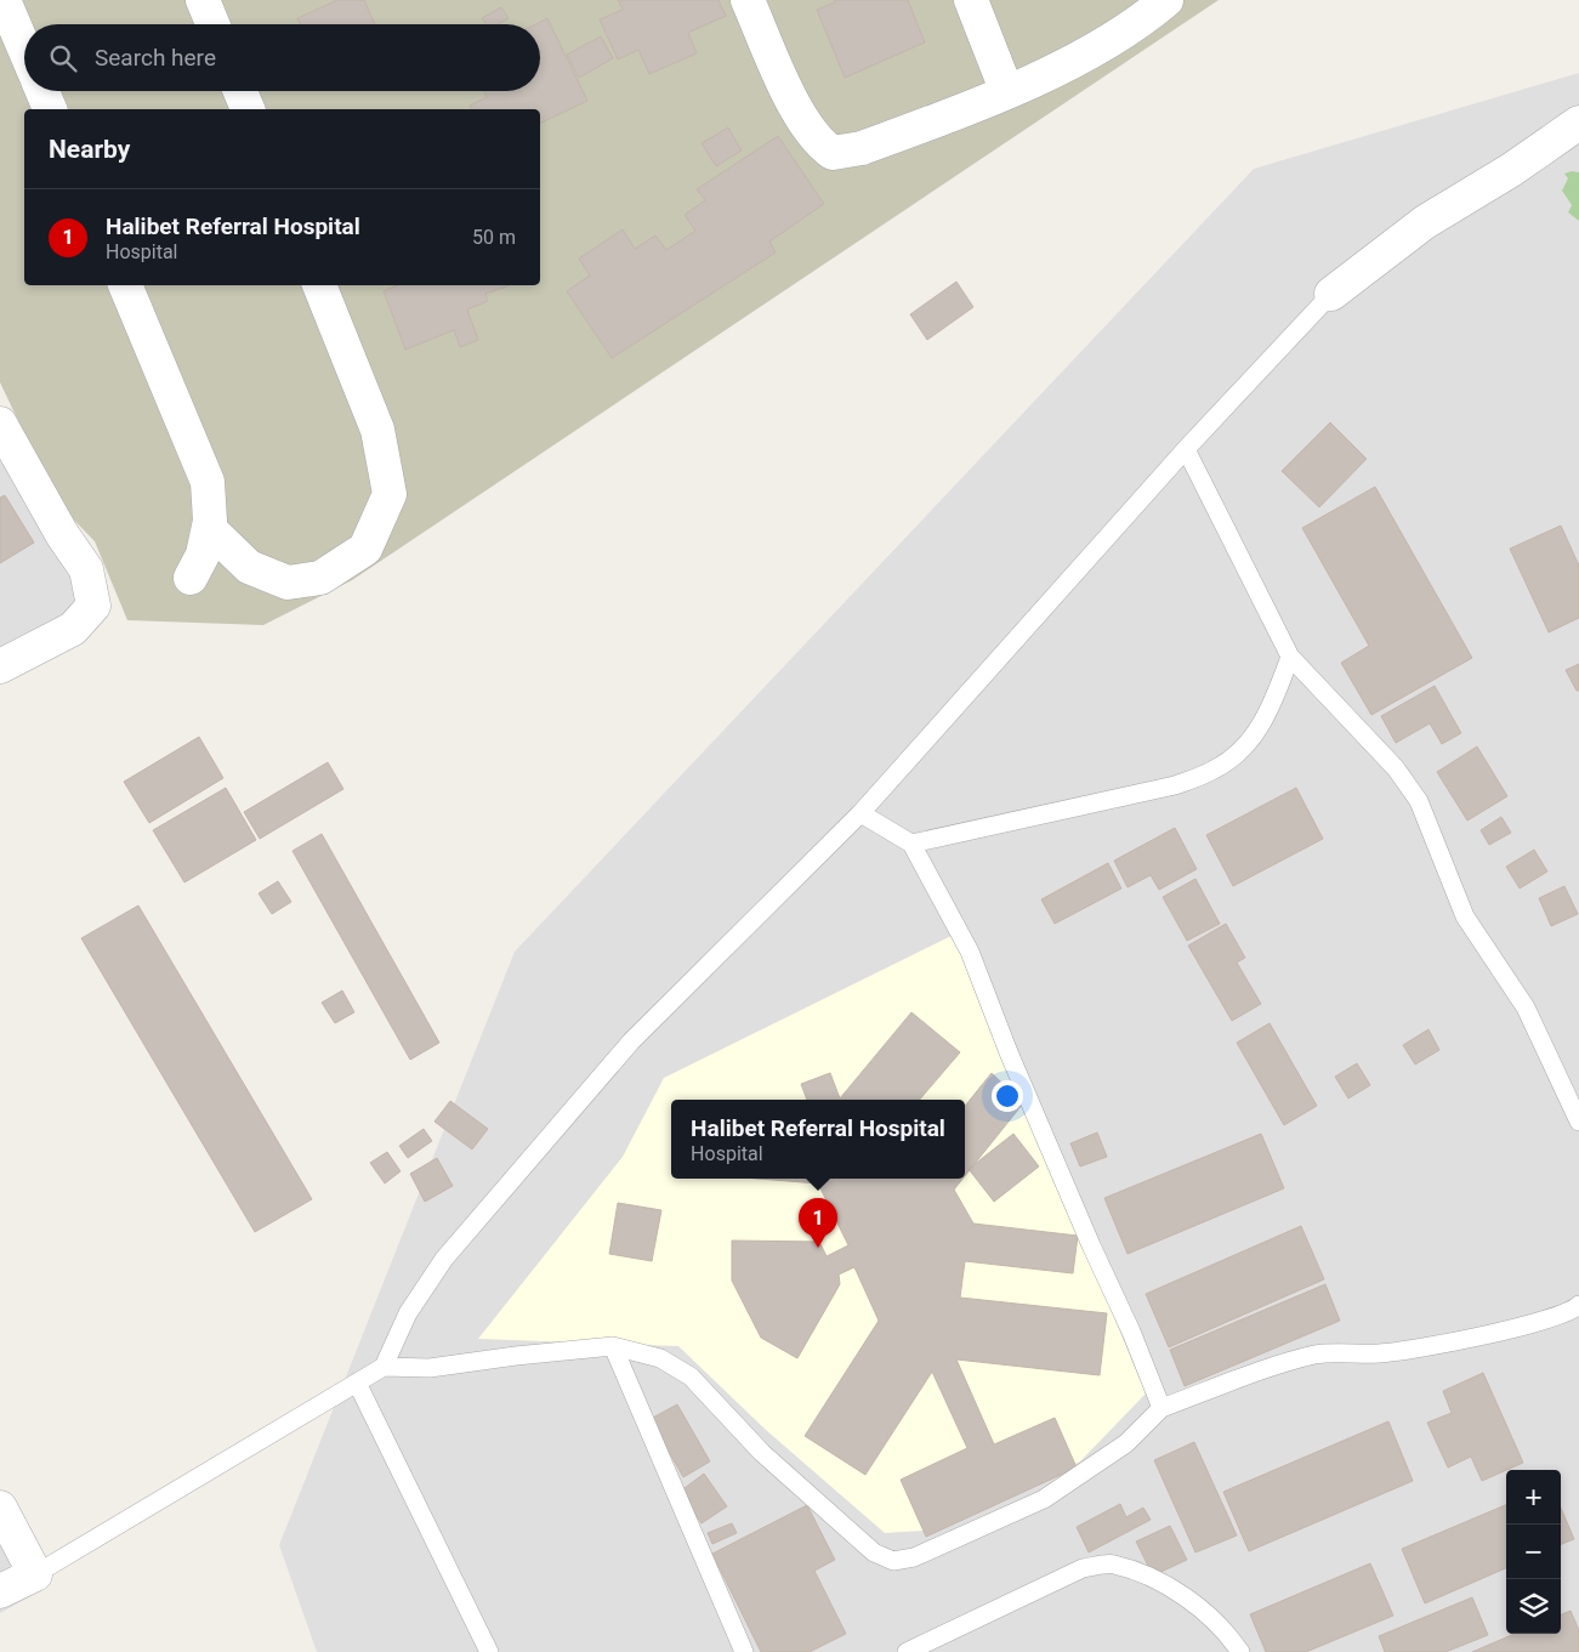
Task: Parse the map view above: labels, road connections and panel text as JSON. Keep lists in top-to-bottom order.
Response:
{
  "page": {
    "search": "Search here",
    "heading": "Nearby",
    "list": [
      {
        "mark": "1",
        "name": "Halibet Referral Hospital",
        "note": "Hospital",
        "value": "50 m"
      }
    ],
    "popup": ["Halibet Referral Hospital", "Hospital"],
    "pins": "1",
    "map_buttons": ["+", "−"]
  }
}
